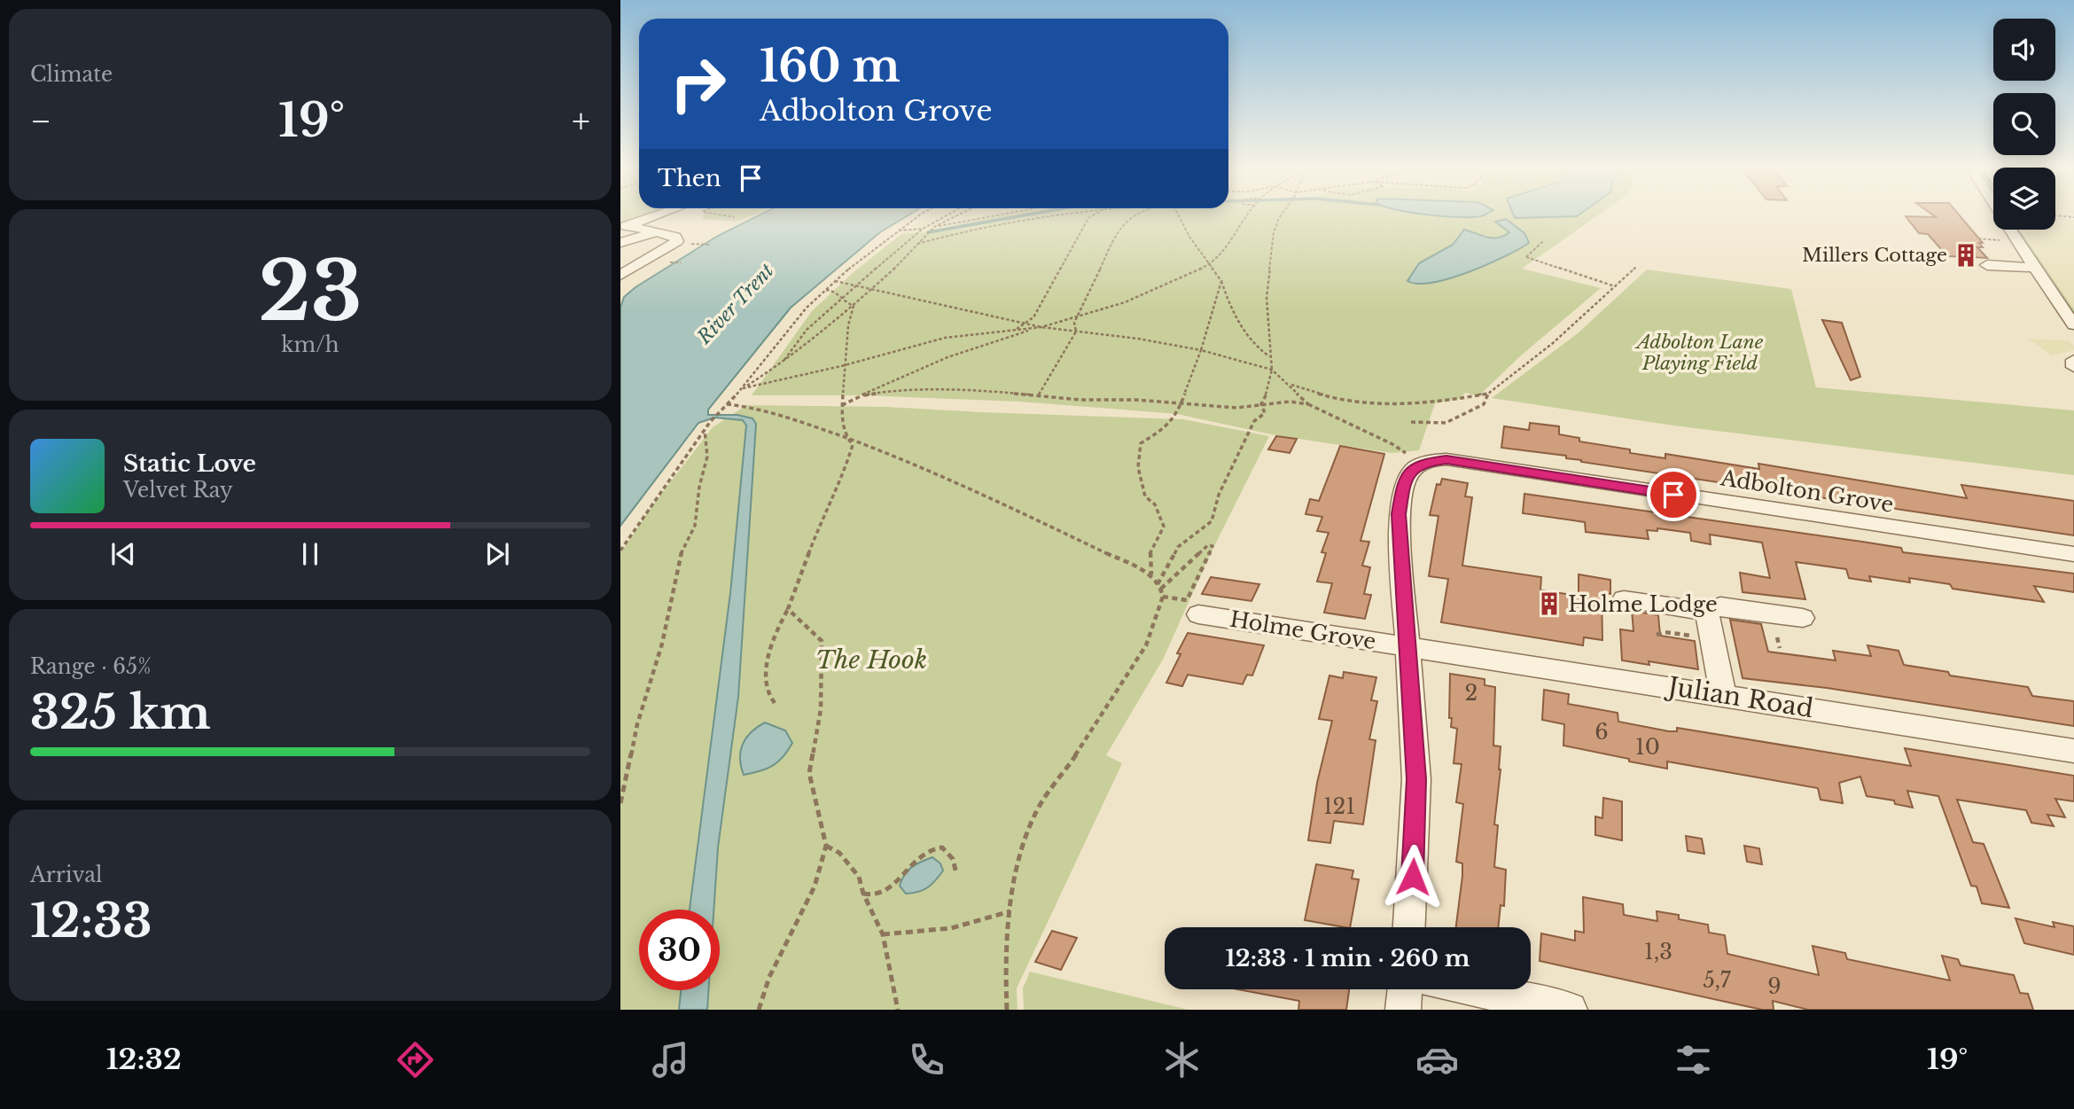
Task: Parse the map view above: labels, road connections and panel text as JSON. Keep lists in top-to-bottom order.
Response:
{
  "streets": {
    "street": ["Adbolton Grove", "Holme Grove", "Julian Road"]
  },
  "crossings": [
    ["Holme Grove", "Julian Road"]
  ],
  "water": ["River Trent"],
  "parks": ["Adbolton Lane Playing Field", "The Hook"],
  "places": {
    "building": ["Millers Cottage", "Holme Lodge"]
  },
  "house_numbers": [
    "2",
    "6",
    "10",
    "121",
    "1,3",
    "5,7",
    "9"
  ],
  "page": {
    "tile": [
      "Climate",
      ["23", "km/h"],
      ["Range · 65%", "325 km"],
      ["Arrival", "12:33"]
    ],
    "turn": ["160 m", "Adbolton Grove"],
    "heat": ["−", "19°", "+"],
    "then": "Then",
    "song": ["Static Love", "Velvet Ray"],
    "limit": "30",
    "trip": "12:33 · 1 min · 260 m",
    "tabs": ["12:32", "19°"]
  }
}
